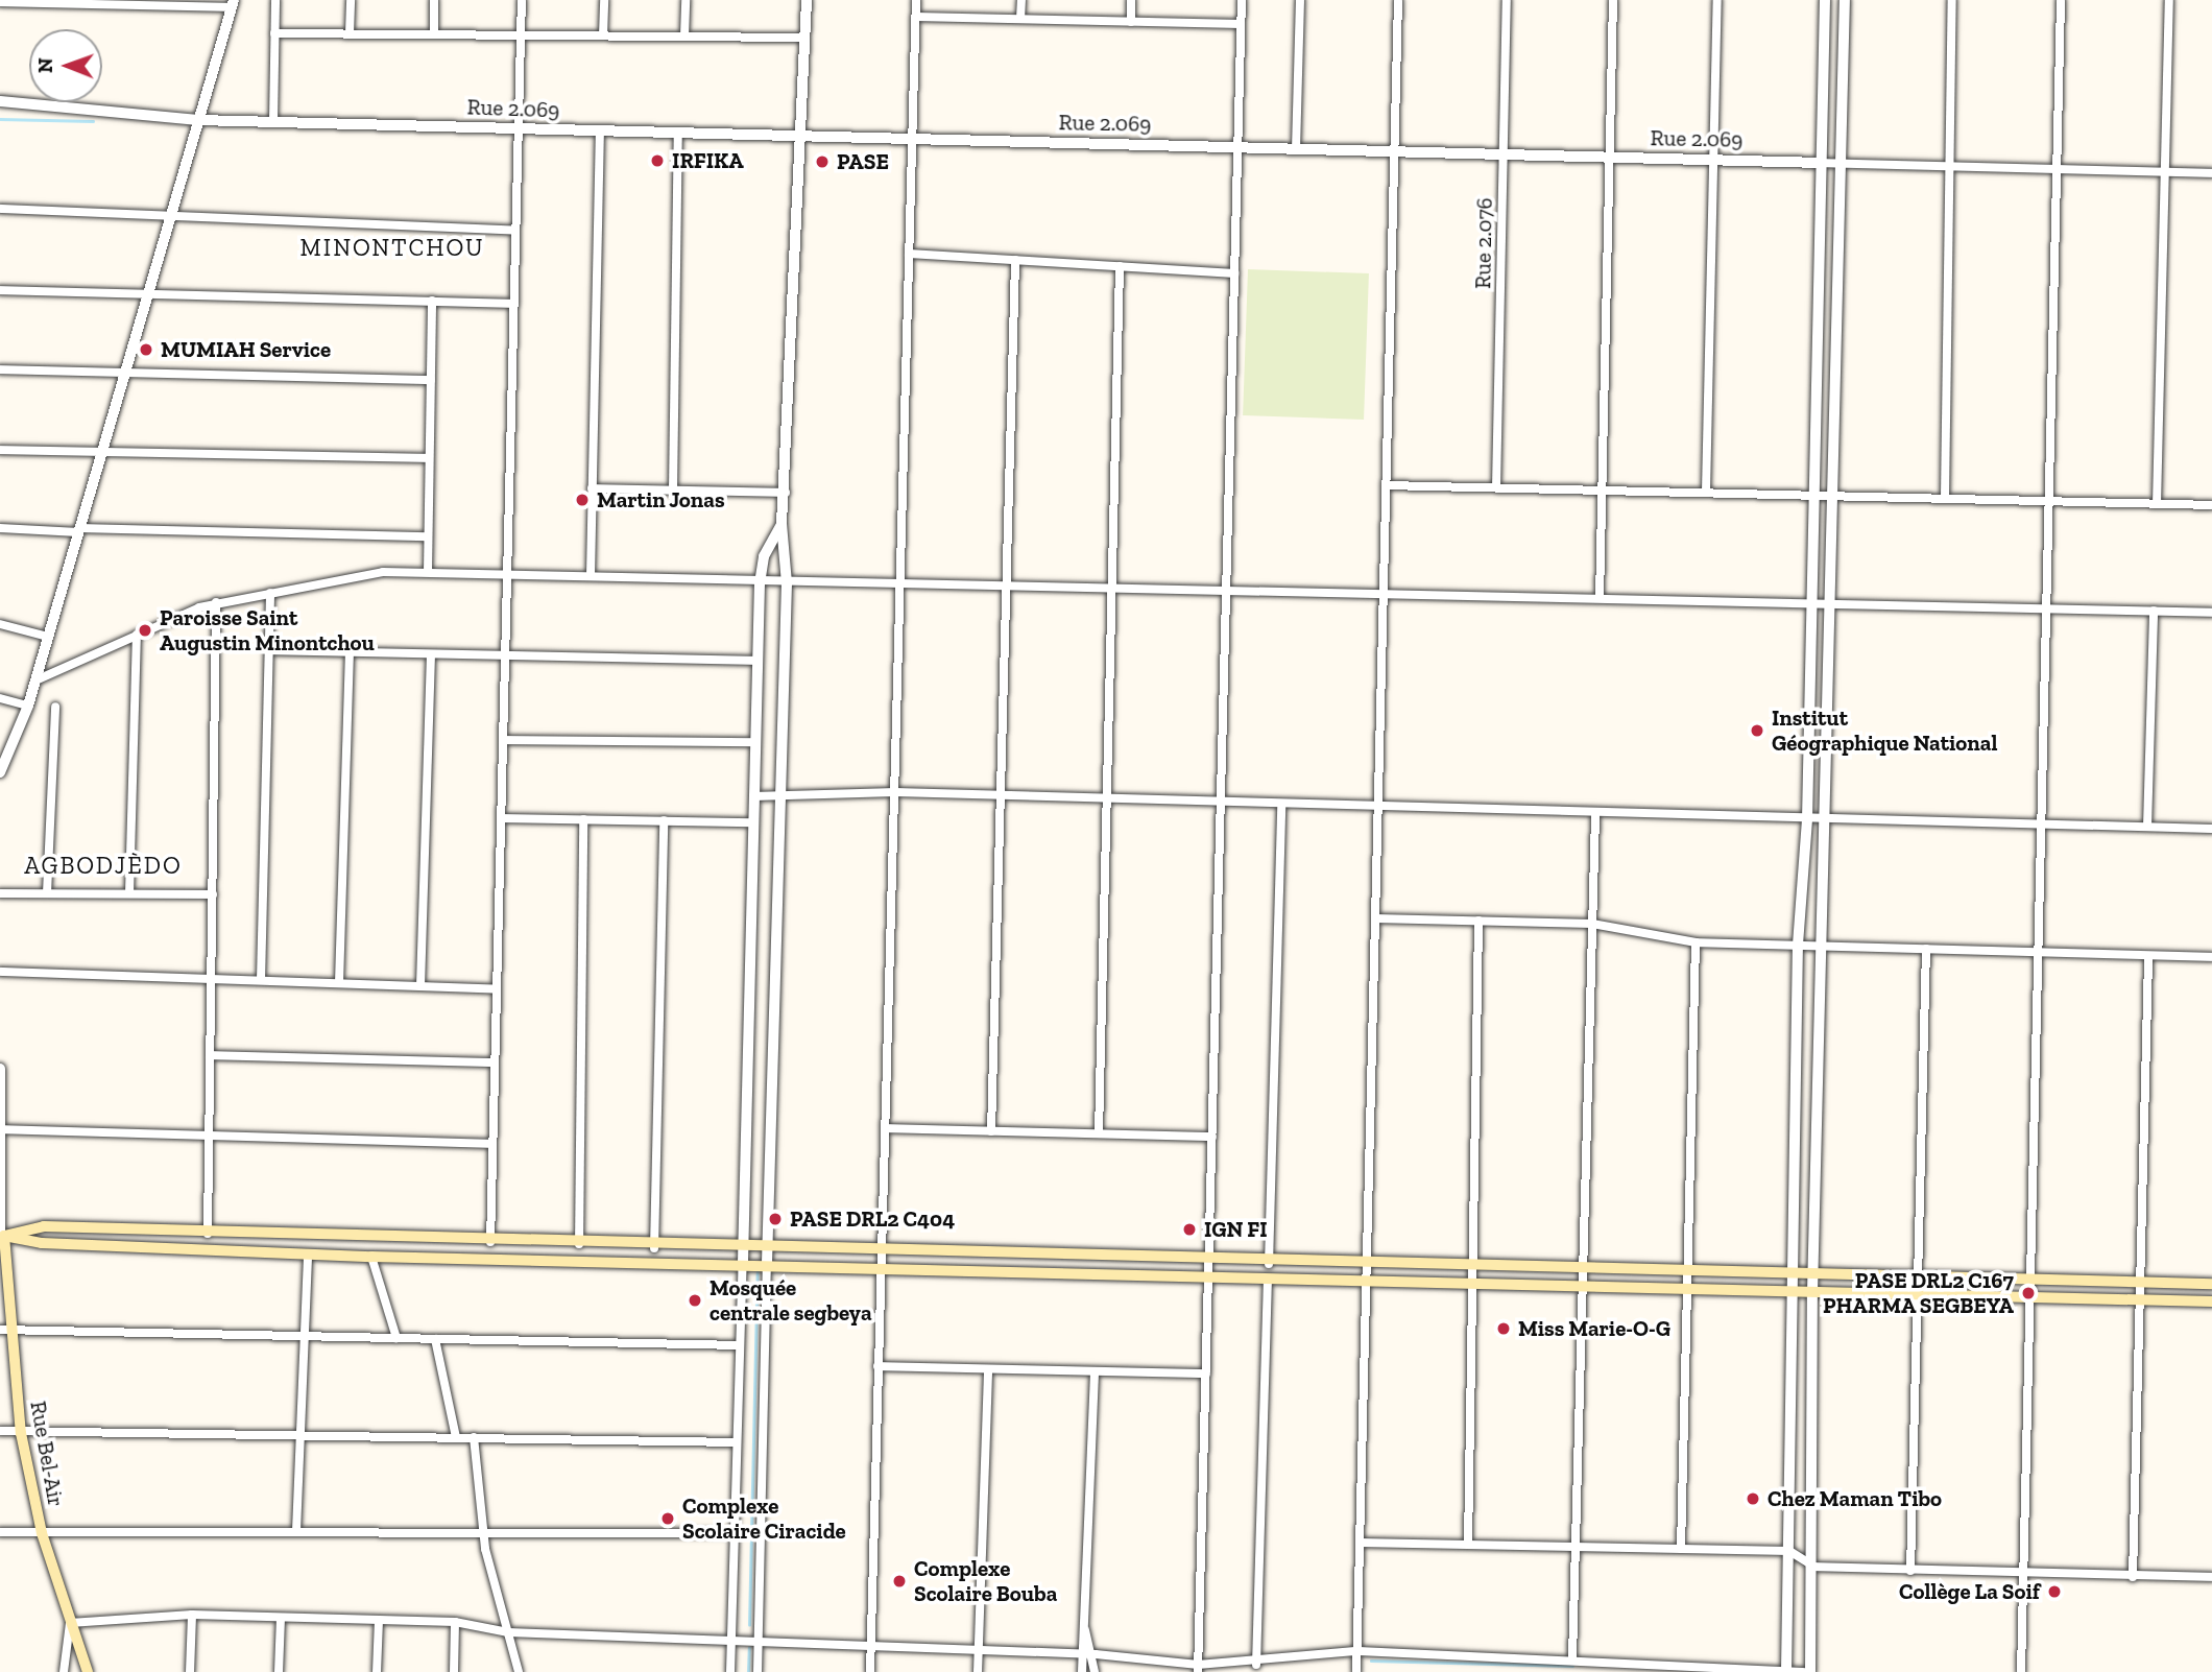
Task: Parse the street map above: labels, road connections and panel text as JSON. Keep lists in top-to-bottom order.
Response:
{
  "streets": {
    "main road": ["Rue Bel-Air"],
    "street": ["Rue 2.069", "Rue 2.076"]
  },
  "crossings": [
    ["Rue 2.069", "Rue 2.076"]
  ],
  "districts": ["MINONTCHOU", "AGBODJÈDO"],
  "places": [
    "IRFIKA",
    "PASE",
    "MUMIAH Service",
    "Martin Jonas",
    "Paroisse Saint Augustin Minontchou",
    "Institut Géographique National",
    "PASE DRL2 C404",
    "IGN FI",
    "PASE DRL2 C167 PHARMA SEGBEYA",
    "Mosquée centrale segbeya",
    "Miss Marie-O-G",
    "Chez Maman Tibo",
    "Complexe Scolaire Ciracide",
    "Complexe Scolaire Bouba",
    "Collège La Soif"
  ],
  "north": "left"
}
